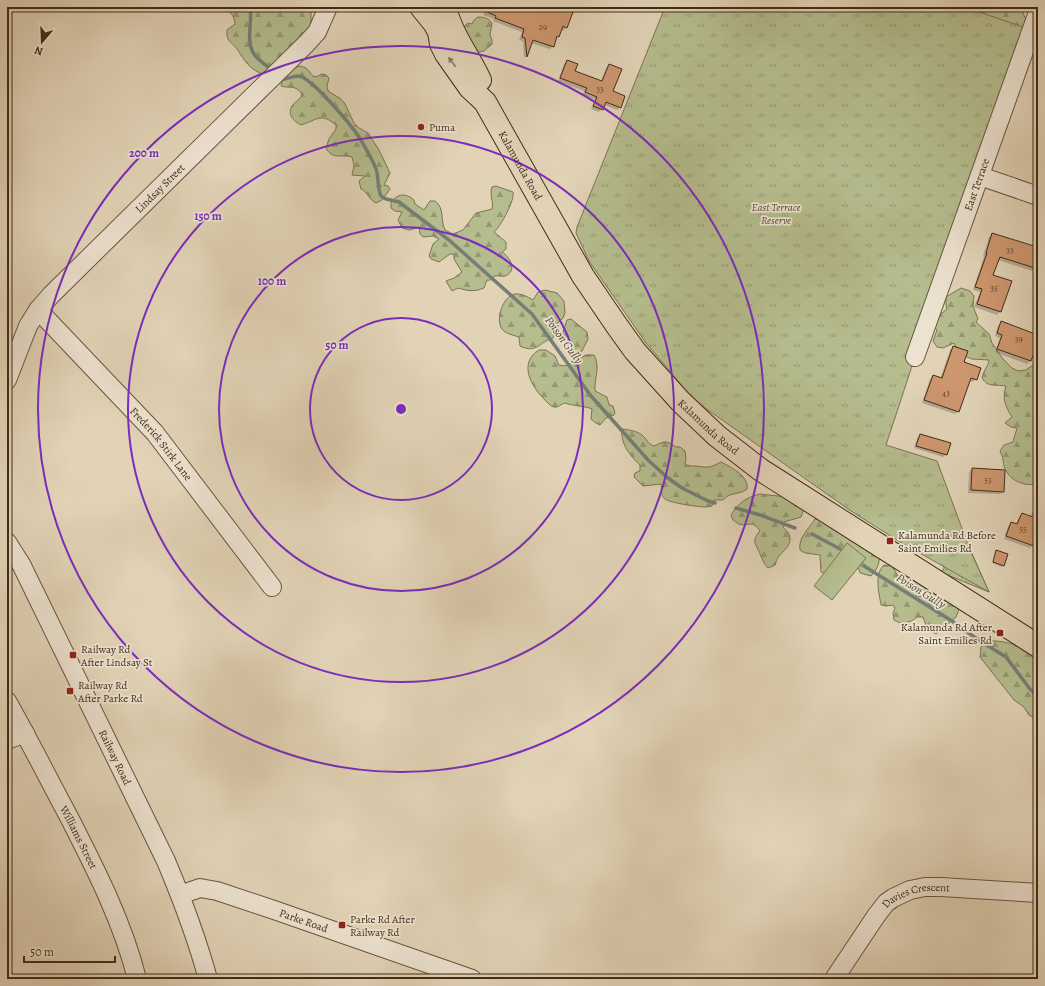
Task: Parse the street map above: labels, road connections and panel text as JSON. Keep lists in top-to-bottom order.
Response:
{
  "streets": {
    "main road": ["Kalamunda Road"],
    "street": [
      "East Terrace",
      "Lindsay Street",
      "Frederick Stirk Lane",
      "Railway Road",
      "Williams Street",
      "Davies Crescent",
      "Parke Road"
    ]
  },
  "crossings": [
    ["Lindsay Street", "Frederick Stirk Lane"],
    ["Railway Road", "Parke Road"]
  ],
  "water": ["Poison Gully"],
  "parks": ["East Terrace Reserve"],
  "places": {
    "other": ["Puma"],
    "transit": [
      "Kalamunda Rd Before Saint Emilies Rd",
      "Kalamunda Rd After Saint Emilies Rd",
      "Railway Rd After Lindsay St",
      "Railway Rd After Parke Rd",
      "Parke Rd After Railway Rd"
    ]
  },
  "house_numbers": [
    "29",
    "33",
    "33",
    "35",
    "39",
    "43",
    "53",
    "55"
  ],
  "scale_bar": "50 m",
  "north": "bottom",
  "rings": [
    "200 m",
    "150 m",
    "100 m",
    "50 m"
  ]
}
